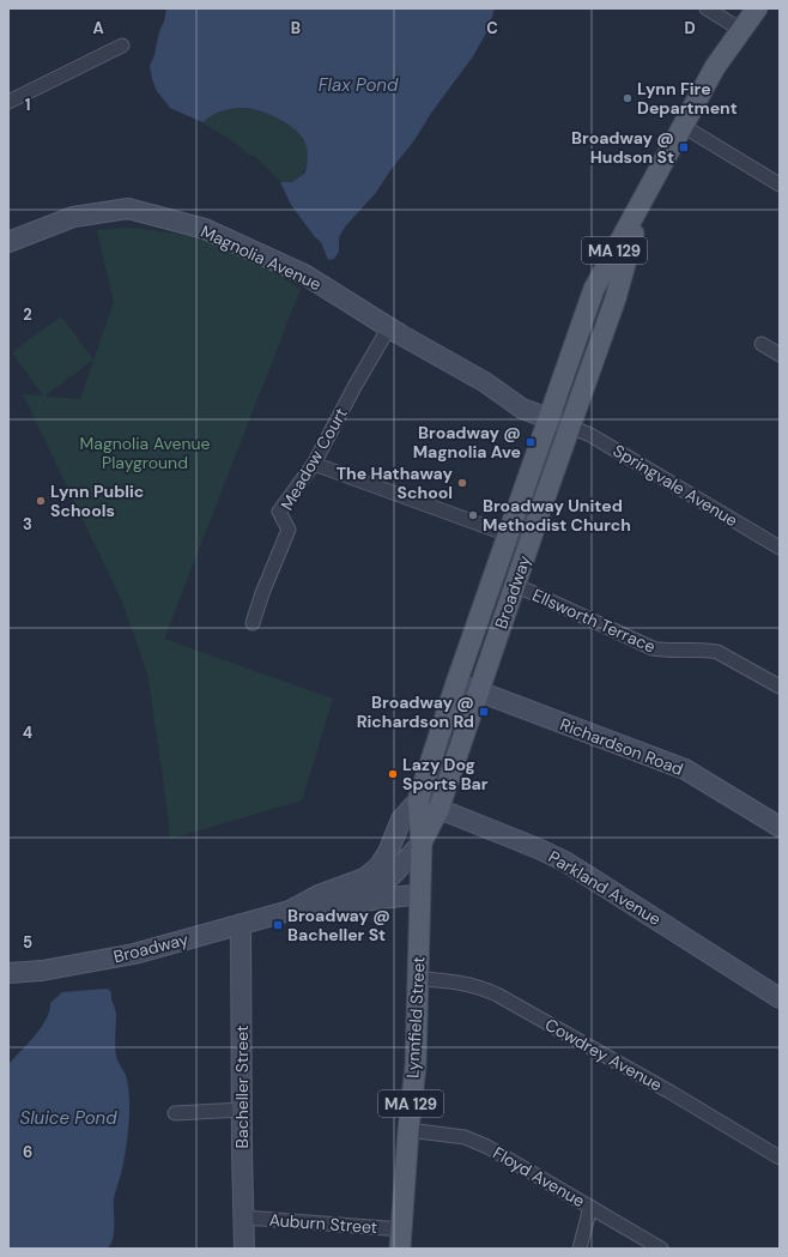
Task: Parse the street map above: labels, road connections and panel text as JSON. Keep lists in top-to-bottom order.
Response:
{
  "streets": {
    "main road": ["MA 129", "Broadway", "Lynnfield Street"],
    "street": [
      "Magnolia Avenue",
      "Meadow Court",
      "Springvale Avenue",
      "Ellsworth Terrace",
      "Richardson Road",
      "Parkland Avenue",
      "Cowdrey Avenue",
      "Bacheller Street",
      "Floyd Avenue",
      "Auburn Street"
    ]
  },
  "crossings": [
    ["Magnolia Avenue", "Meadow Court"],
    ["Magnolia Avenue", "Springvale Avenue"],
    ["Magnolia Avenue", "Broadway"],
    ["Springvale Avenue", "Broadway"],
    ["Broadway", "Ellsworth Terrace"],
    ["Broadway", "Richardson Road"],
    ["Broadway", "Parkland Avenue"],
    ["Broadway", "Lynnfield Street"],
    ["Broadway", "Bacheller Street"],
    ["Lynnfield Street", "Cowdrey Avenue"],
    ["Lynnfield Street", "Floyd Avenue"],
    ["Lynnfield Street", "Auburn Street"],
    ["Bacheller Street", "Auburn Street"]
  ],
  "water": ["Flax Pond", "Sluice Pond"],
  "parks": ["Magnolia Avenue Playground"],
  "places": {
    "other": [
      "Lynn Fire Department",
      "The Hathaway School",
      "Lynn Public Schools",
      "Broadway United Methodist Church",
      "Lazy Dog Sports Bar"
    ],
    "transit": [
      "Broadway @ Hudson St",
      "Broadway @ Magnolia Ave",
      "Broadway @ Richardson Rd",
      "Broadway @ Bacheller St"
    ]
  },
  "grid": {
    "columns": [
      "A",
      "B",
      "C",
      "D"
    ],
    "rows": [
      "1",
      "2",
      "3",
      "4",
      "5",
      "6"
    ]
  }
}
